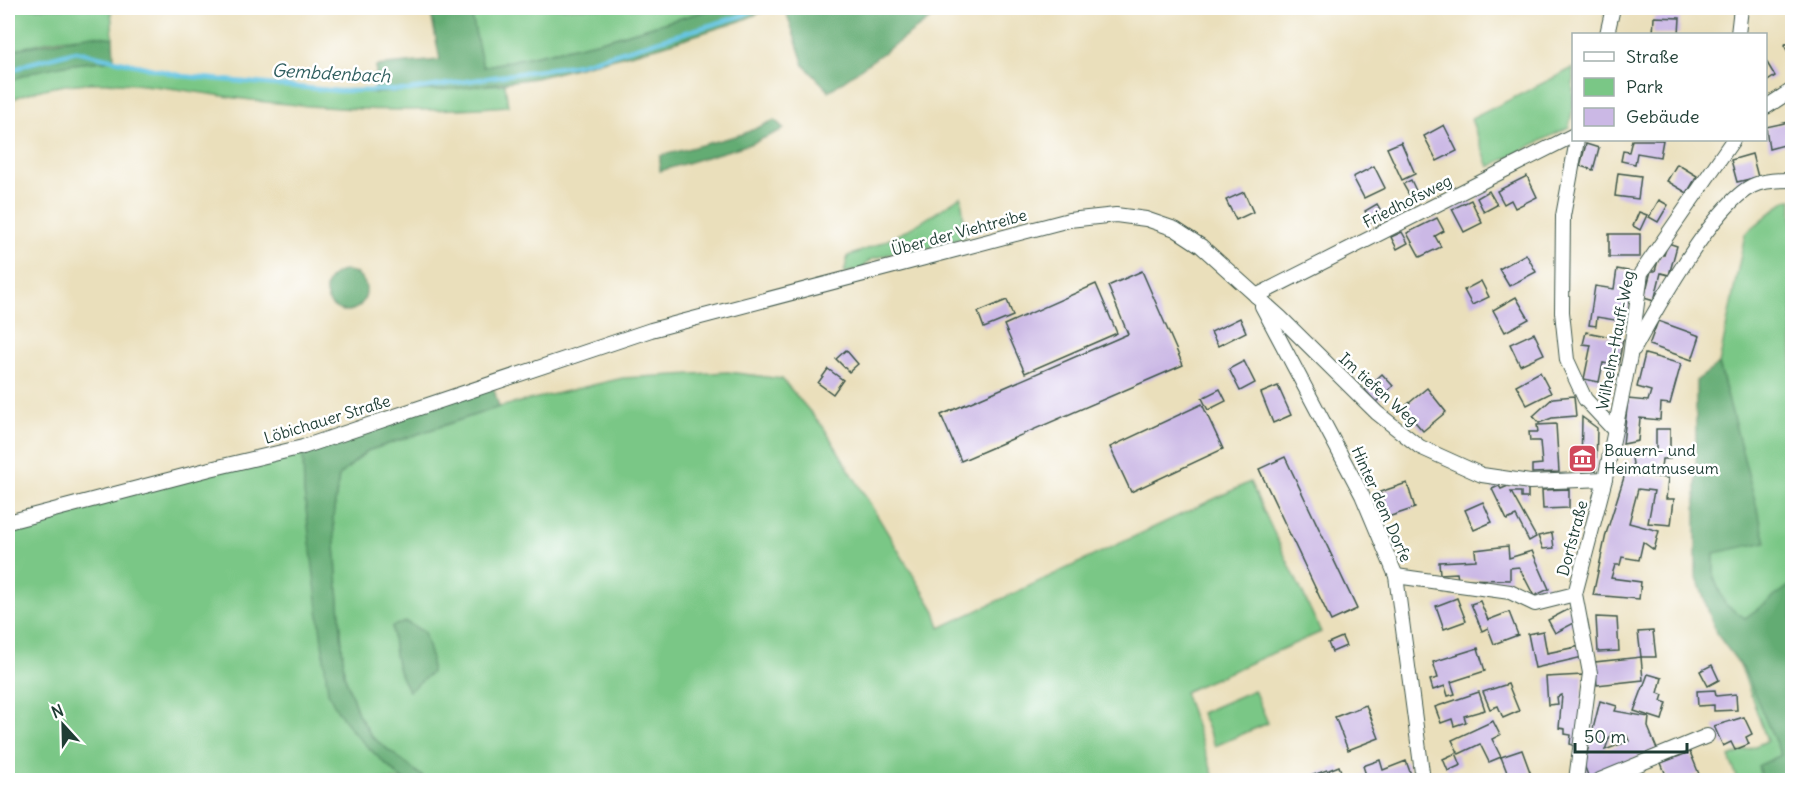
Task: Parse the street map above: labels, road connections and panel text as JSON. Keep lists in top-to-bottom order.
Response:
{
  "streets": {
    "street": [
      "Friedhofsweg",
      "Über der Viehtreibe",
      "Wilhelm-Hauff-Weg",
      "Im tiefen Weg",
      "Löbichauer Straße",
      "Hinter dem Dorfe",
      "Dorfstraße"
    ]
  },
  "crossings": [
    ["Friedhofsweg", "Über der Viehtreibe"],
    ["Friedhofsweg", "Im tiefen Weg"],
    ["Friedhofsweg", "Hinter dem Dorfe"],
    ["Über der Viehtreibe", "Im tiefen Weg"],
    ["Über der Viehtreibe", "Löbichauer Straße"],
    ["Über der Viehtreibe", "Hinter dem Dorfe"],
    ["Wilhelm-Hauff-Weg", "Dorfstraße"],
    ["Im tiefen Weg", "Hinter dem Dorfe"],
    ["Im tiefen Weg", "Dorfstraße"]
  ],
  "water": ["Gembdenbach"],
  "places": {
    "museum": ["Bauern- und Heimatmuseum"]
  },
  "legend": ["Straße", "Park", "Gebäude"],
  "scale_bar": "50 m",
  "north": "top"
}
